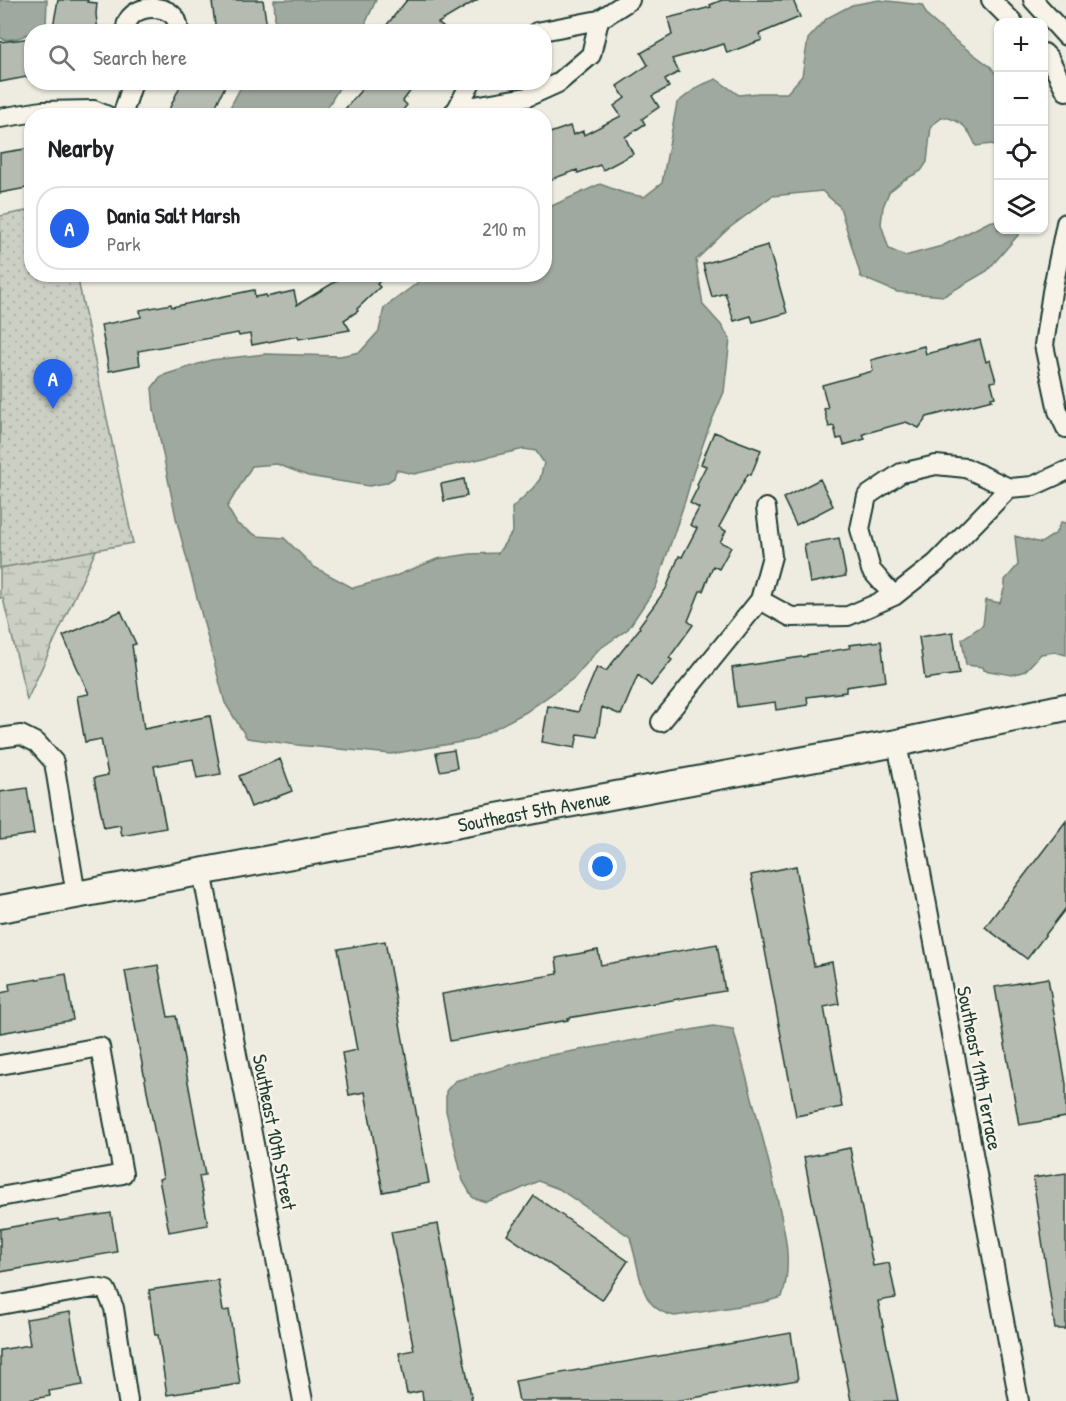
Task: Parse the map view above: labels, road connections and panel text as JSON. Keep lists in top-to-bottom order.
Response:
{
  "streets": {
    "street": ["Southeast 5th Avenue", "Southeast 11th Terrace", "Southeast 10th Street"]
  },
  "crossings": [
    ["Southeast 5th Avenue", "Southeast 11th Terrace"],
    ["Southeast 5th Avenue", "Southeast 10th Street"]
  ],
  "page": {
    "map_buttons": ["+", "−"],
    "search": "Search here",
    "heading": "Nearby",
    "list": [
      {
        "mark": "A",
        "name": "Dania Salt Marsh",
        "note": "Park",
        "value": "210 m"
      }
    ],
    "pins": "A"
  }
}
